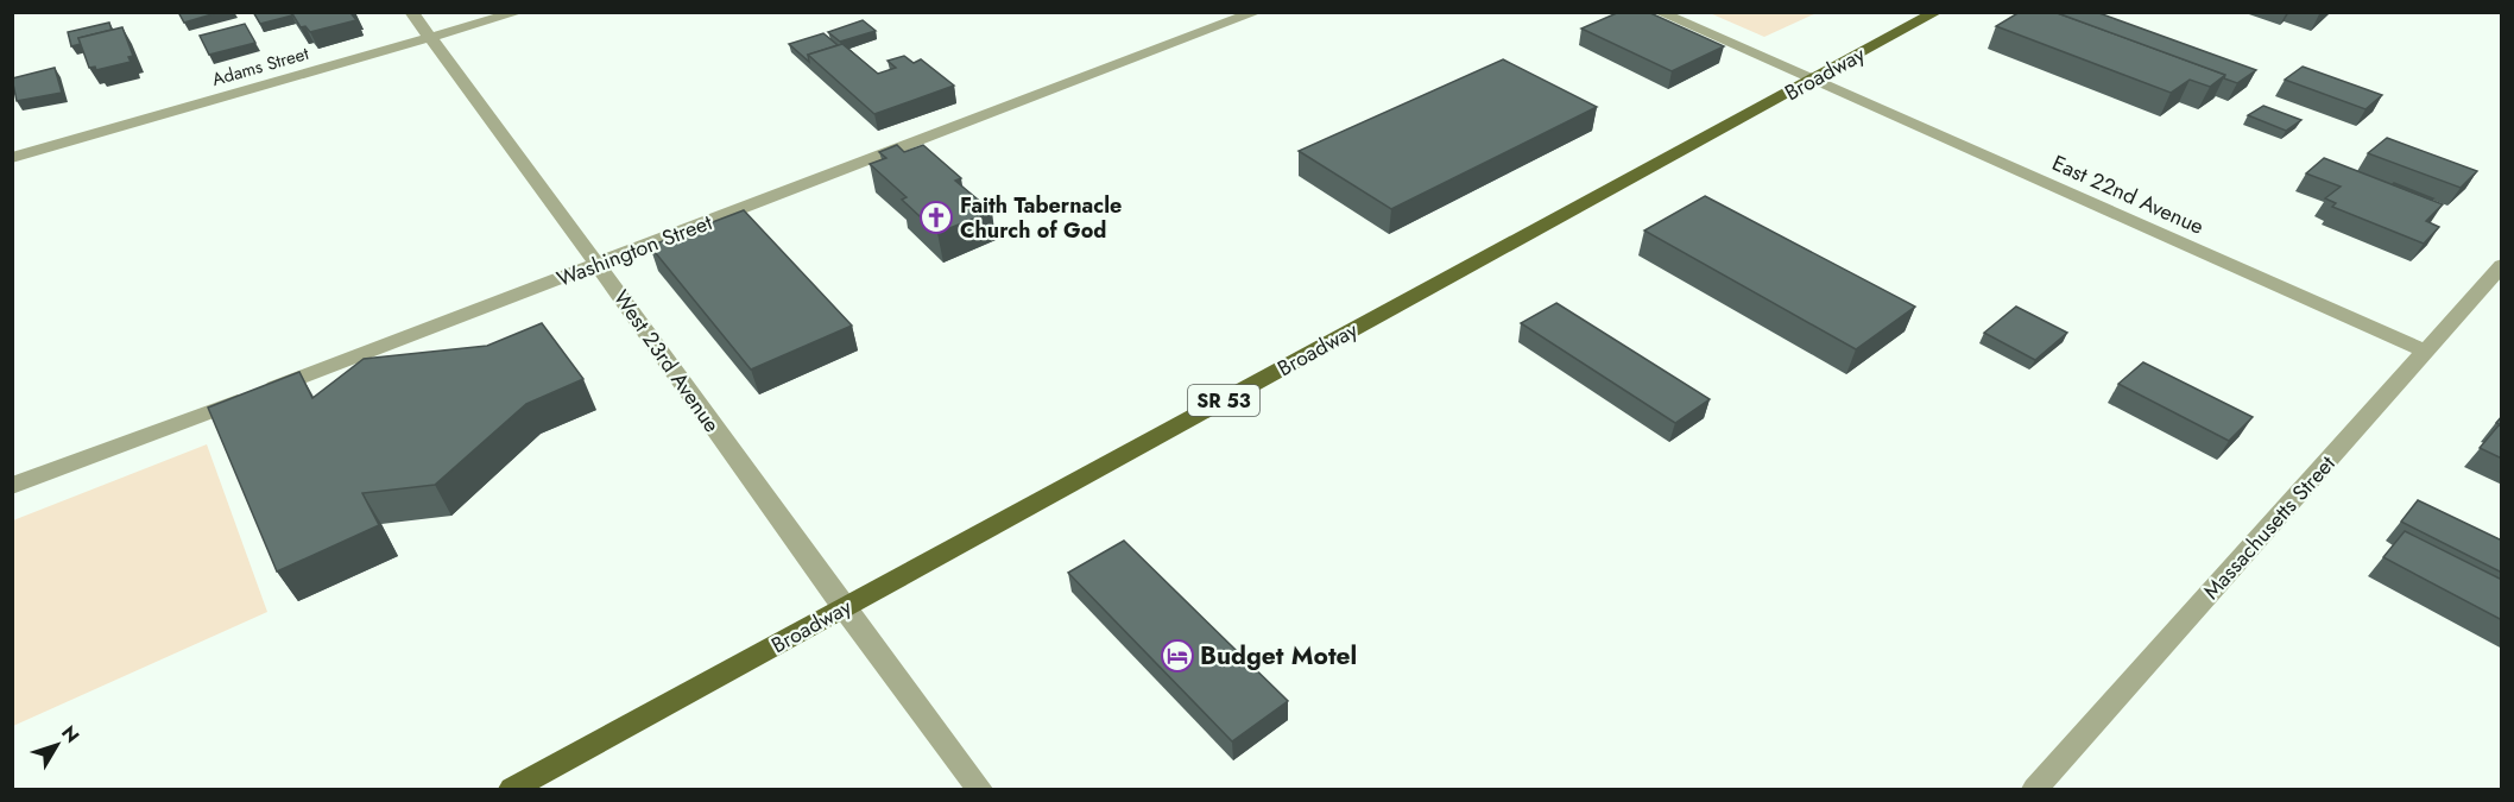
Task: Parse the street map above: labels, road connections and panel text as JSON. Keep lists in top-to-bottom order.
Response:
{
  "streets": {
    "main road": ["Broadway", "SR 53"],
    "street": [
      "Adams Street",
      "East 22nd Avenue",
      "Washington Street",
      "West 23rd Avenue",
      "Massachusetts Street"
    ]
  },
  "crossings": [
    ["Adams Street", "West 23rd Avenue"],
    ["Broadway", "East 22nd Avenue"],
    ["Broadway", "West 23rd Avenue"],
    ["East 22nd Avenue", "Massachusetts Street"],
    ["Washington Street", "West 23rd Avenue"]
  ],
  "places": {
    "church": ["Faith Tabernacle Church of God"],
    "hotel": ["Budget Motel"]
  },
  "north": "top right"
}
